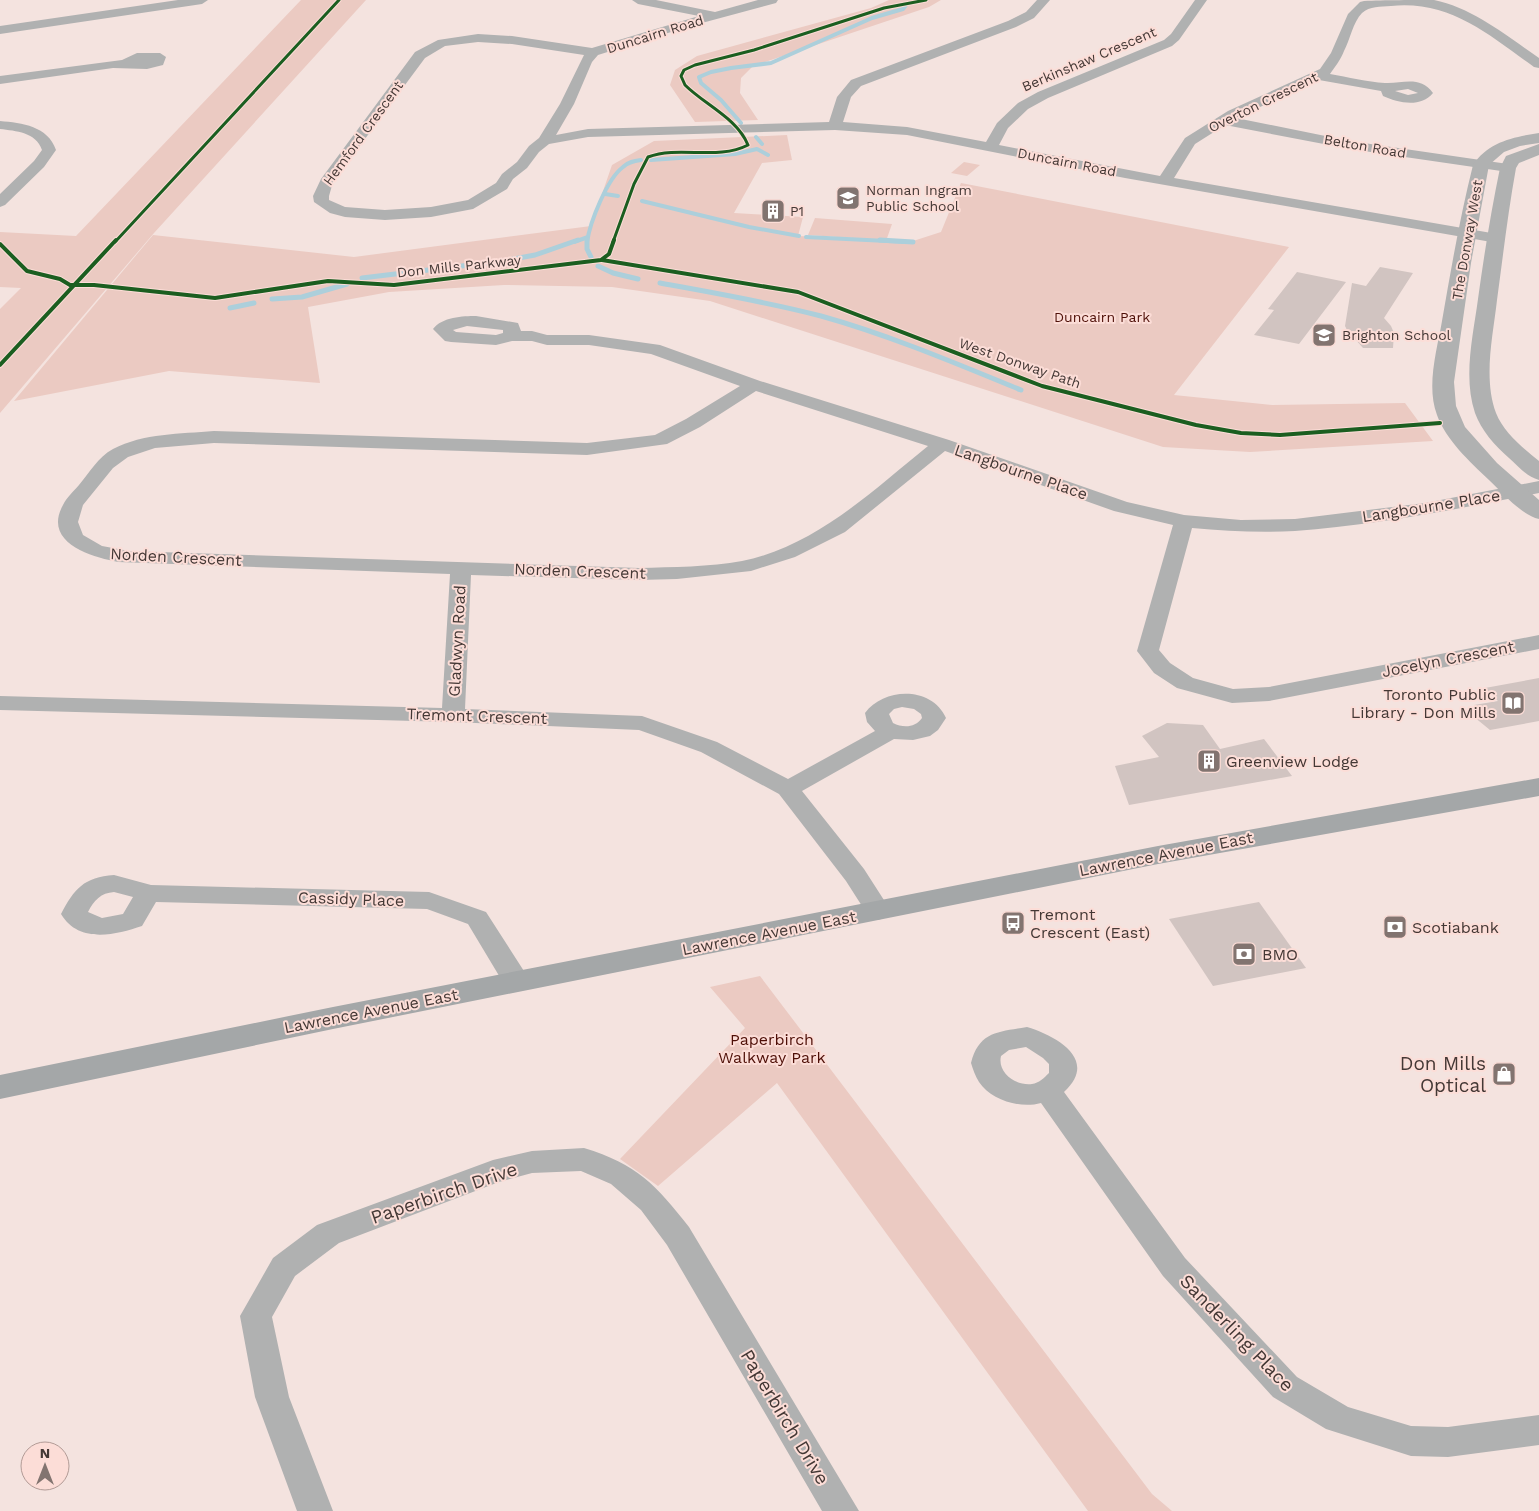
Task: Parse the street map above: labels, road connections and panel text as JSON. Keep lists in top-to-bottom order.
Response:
{
  "streets": {
    "main road": ["Lawrence Avenue East"],
    "street": [
      "Duncairn Road",
      "Berkinshaw Crescent",
      "Overton Crescent",
      "Hemford Crescent",
      "Belton Road",
      "The Donway West",
      "Langbourne Place",
      "Norden Crescent",
      "Gladwyn Road",
      "Jocelyn Crescent",
      "Tremont Crescent",
      "Cassidy Place",
      "Paperbirch Drive",
      "Sanderling Place"
    ],
    "cycle path": ["Don Mills Parkway", "West Donway Path"]
  },
  "crossings": [
    ["Duncairn Road", "Berkinshaw Crescent"],
    ["Duncairn Road", "Overton Crescent"],
    ["Duncairn Road", "Hemford Crescent"],
    ["Duncairn Road", "The Donway West"],
    ["Overton Crescent", "Belton Road"],
    ["Belton Road", "The Donway West"],
    ["The Donway West", "Langbourne Place"],
    ["Langbourne Place", "Norden Crescent"],
    ["Langbourne Place", "Jocelyn Crescent"],
    ["Norden Crescent", "Gladwyn Road"],
    ["Gladwyn Road", "Tremont Crescent"],
    ["Tremont Crescent", "Lawrence Avenue East"],
    ["Lawrence Avenue East", "Cassidy Place"]
  ],
  "parks": ["Duncairn Park", "Paperbirch Walkway Park"],
  "places": {
    "school or university": ["Norman Ingram Public School", "Brighton School"],
    "building": ["P1", "Greenview Lodge"],
    "library": ["Toronto Public Library - Don Mills"],
    "bus stop": ["Tremont Crescent (East)"],
    "bank": ["Scotiabank", "BMO"],
    "shop": ["Don Mills Optical"]
  },
  "north": "top"
}
